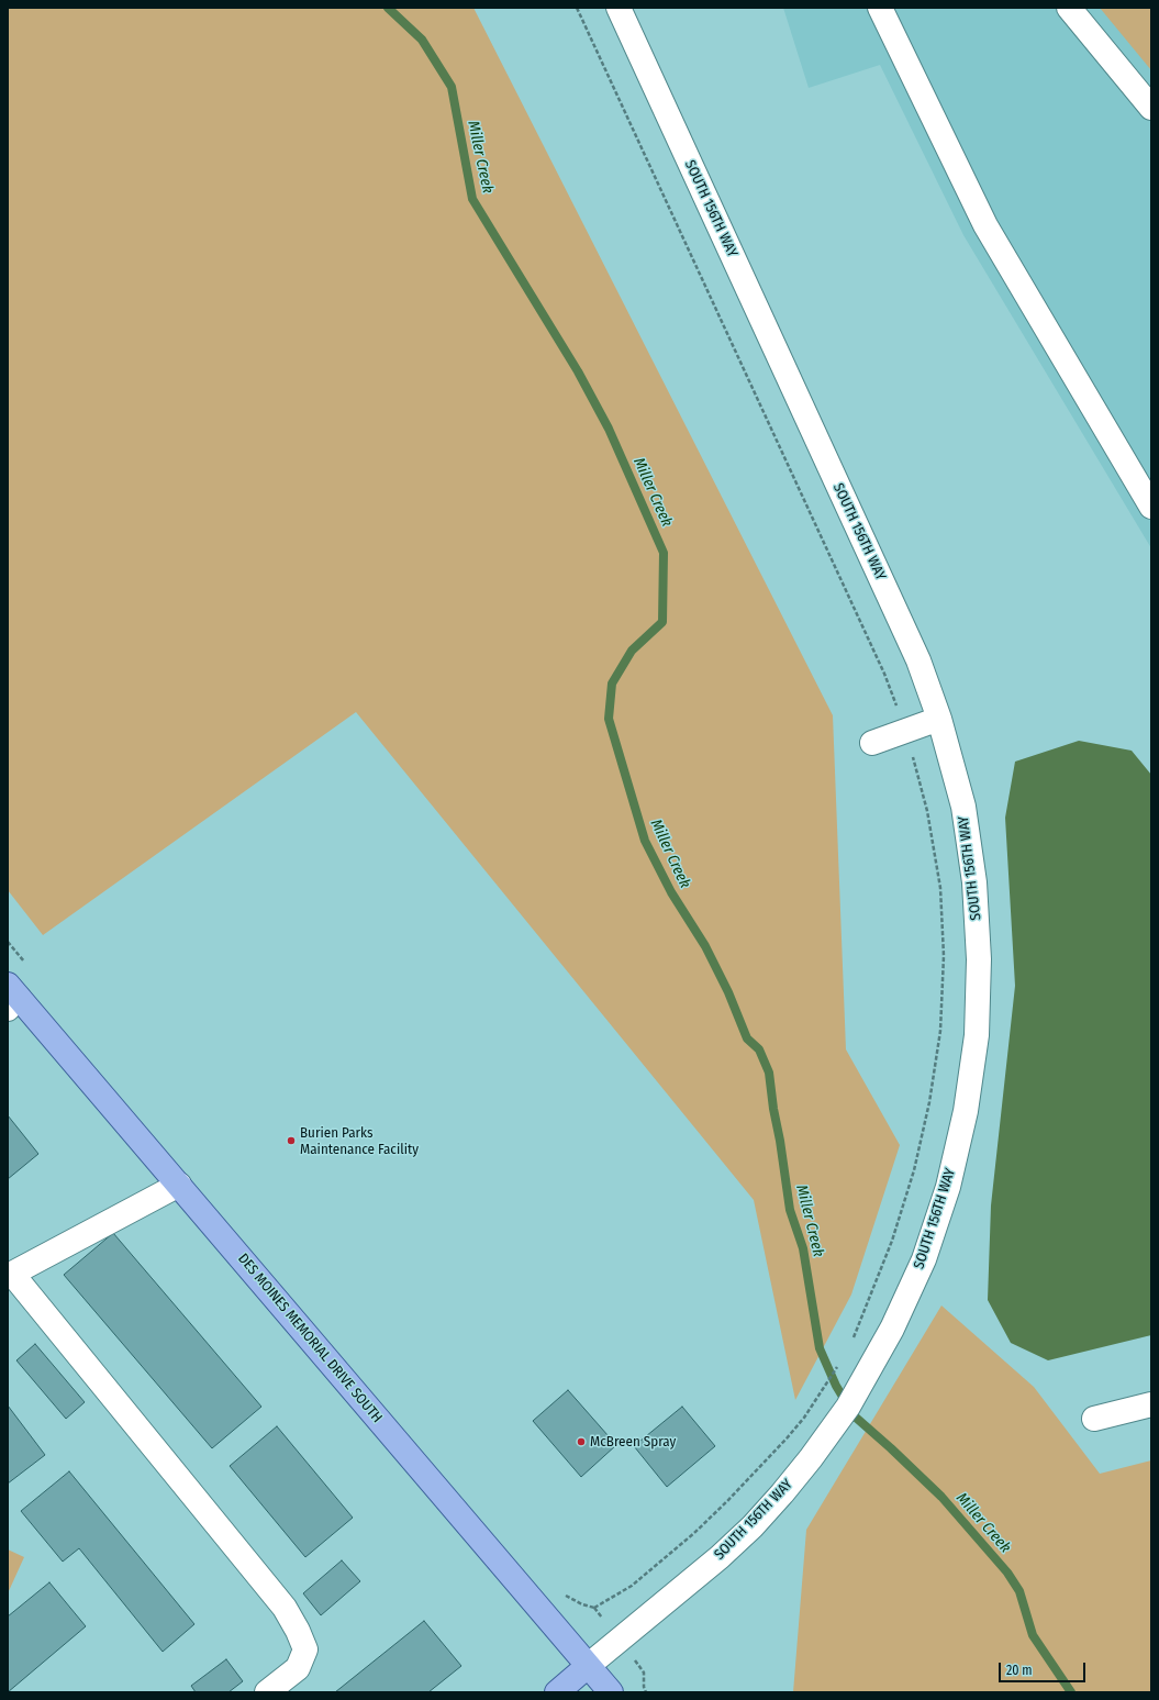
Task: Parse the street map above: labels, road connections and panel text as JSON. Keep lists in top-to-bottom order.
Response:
{
  "streets": {
    "main road": ["DES MOINES MEMORIAL DRIVE SOUTH"],
    "street": ["SOUTH 156TH WAY"]
  },
  "crossings": [
    ["SOUTH 156TH WAY", "DES MOINES MEMORIAL DRIVE SOUTH"]
  ],
  "water": ["Miller Creek"],
  "places": ["Burien Parks Maintenance Facility", "McBreen Spray"],
  "scale_bar": "20 m"
}
